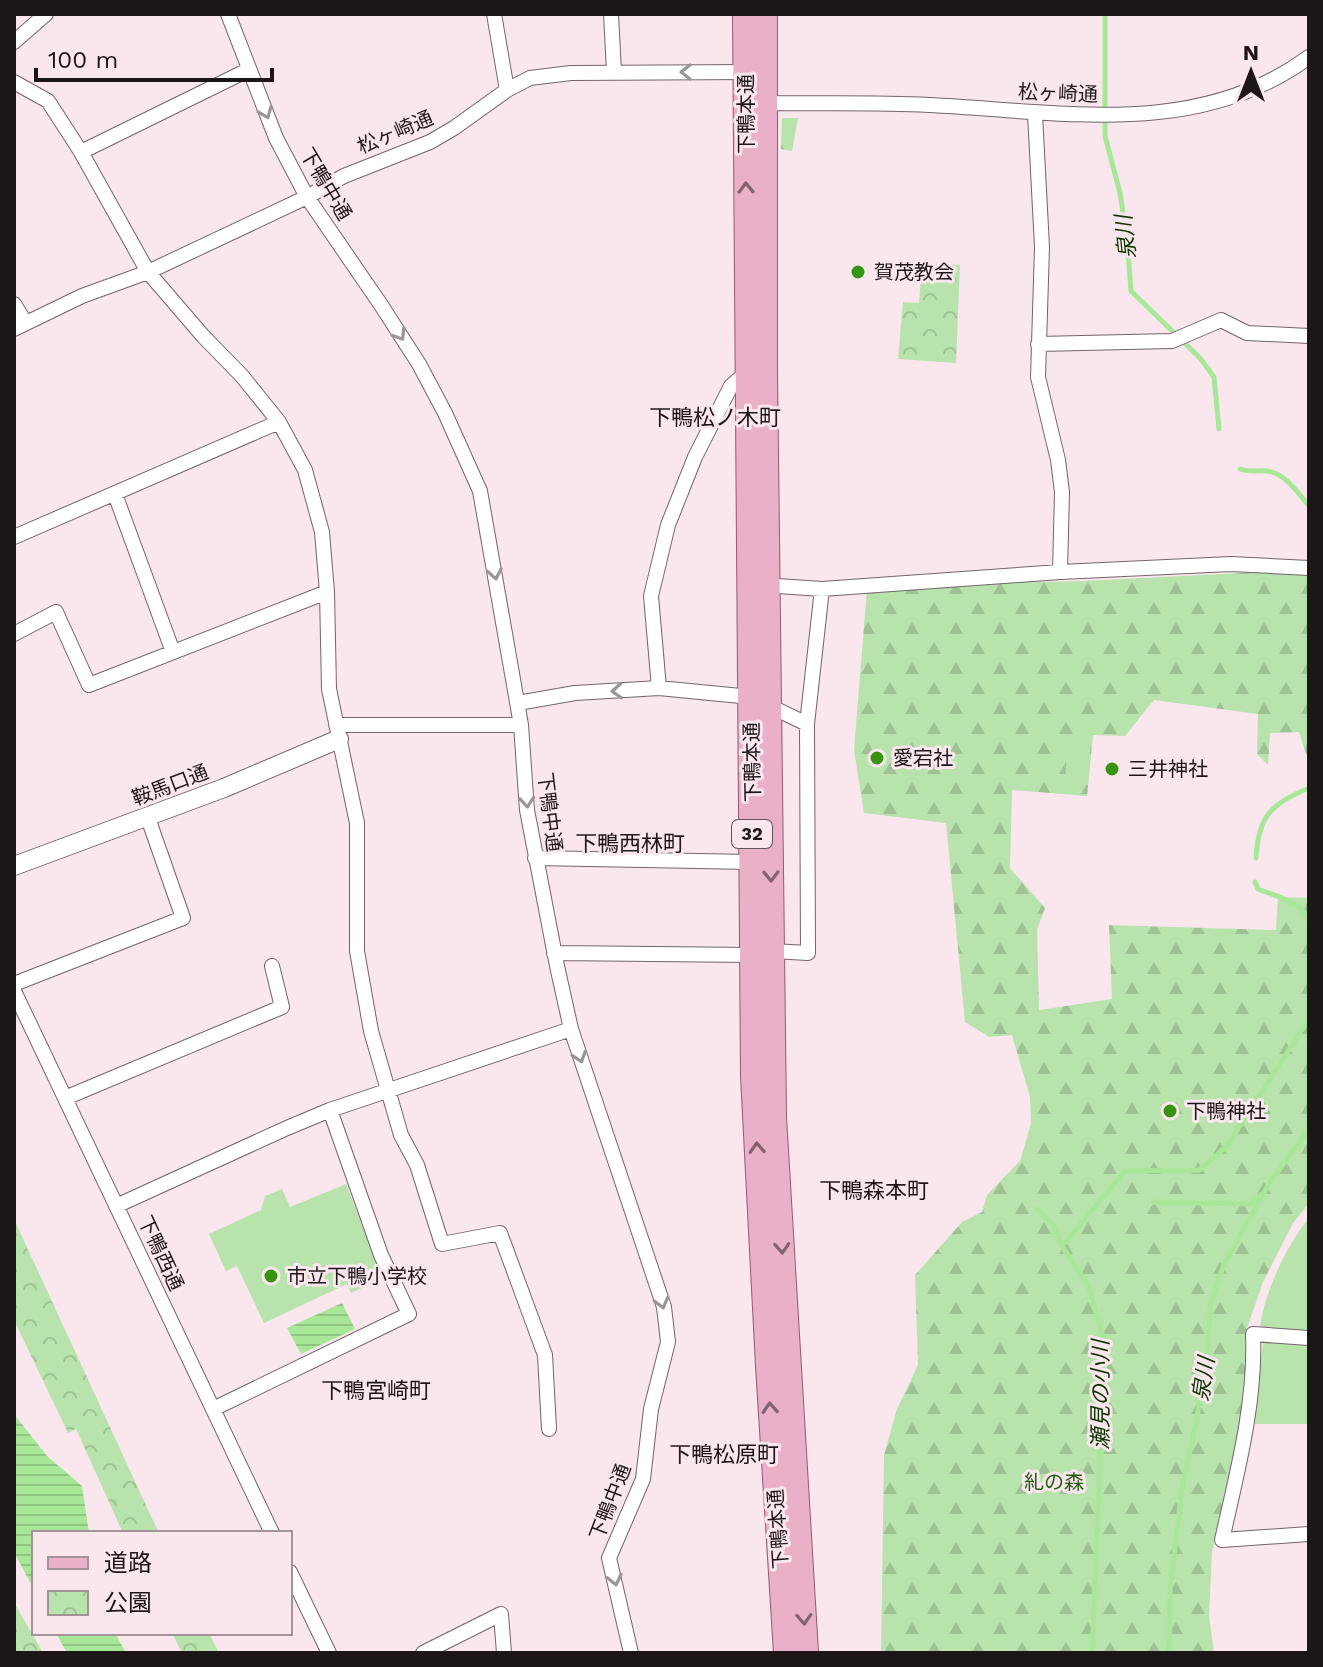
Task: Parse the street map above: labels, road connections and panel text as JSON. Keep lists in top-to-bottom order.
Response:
{
  "streets": {
    "main road": ["下鴨本通", "32"],
    "street": [
      "松ヶ崎通",
      "下鴨中通",
      "鞍馬口通",
      "下鴨西通"
    ]
  },
  "crossings": [
    ["松ヶ崎通", "下鴨本通"],
    ["松ヶ崎通", "下鴨中通"],
    ["下鴨中通", "鞍馬口通"]
  ],
  "one_way": ["下鴨中通"],
  "districts": [
    "下鴨松ノ木町",
    "下鴨西林町",
    "下鴨森本町",
    "下鴨宮崎町",
    "下鴨松原町"
  ],
  "water": ["泉川", "瀬見の小川"],
  "parks": ["糺の森"],
  "places": [
    "賀茂教会",
    "愛宕社",
    "三井神社",
    "下鴨神社",
    "市立下鴨小学校"
  ],
  "legend": ["道路", "公園"],
  "scale_bar": "100 m",
  "north": "top"
}
